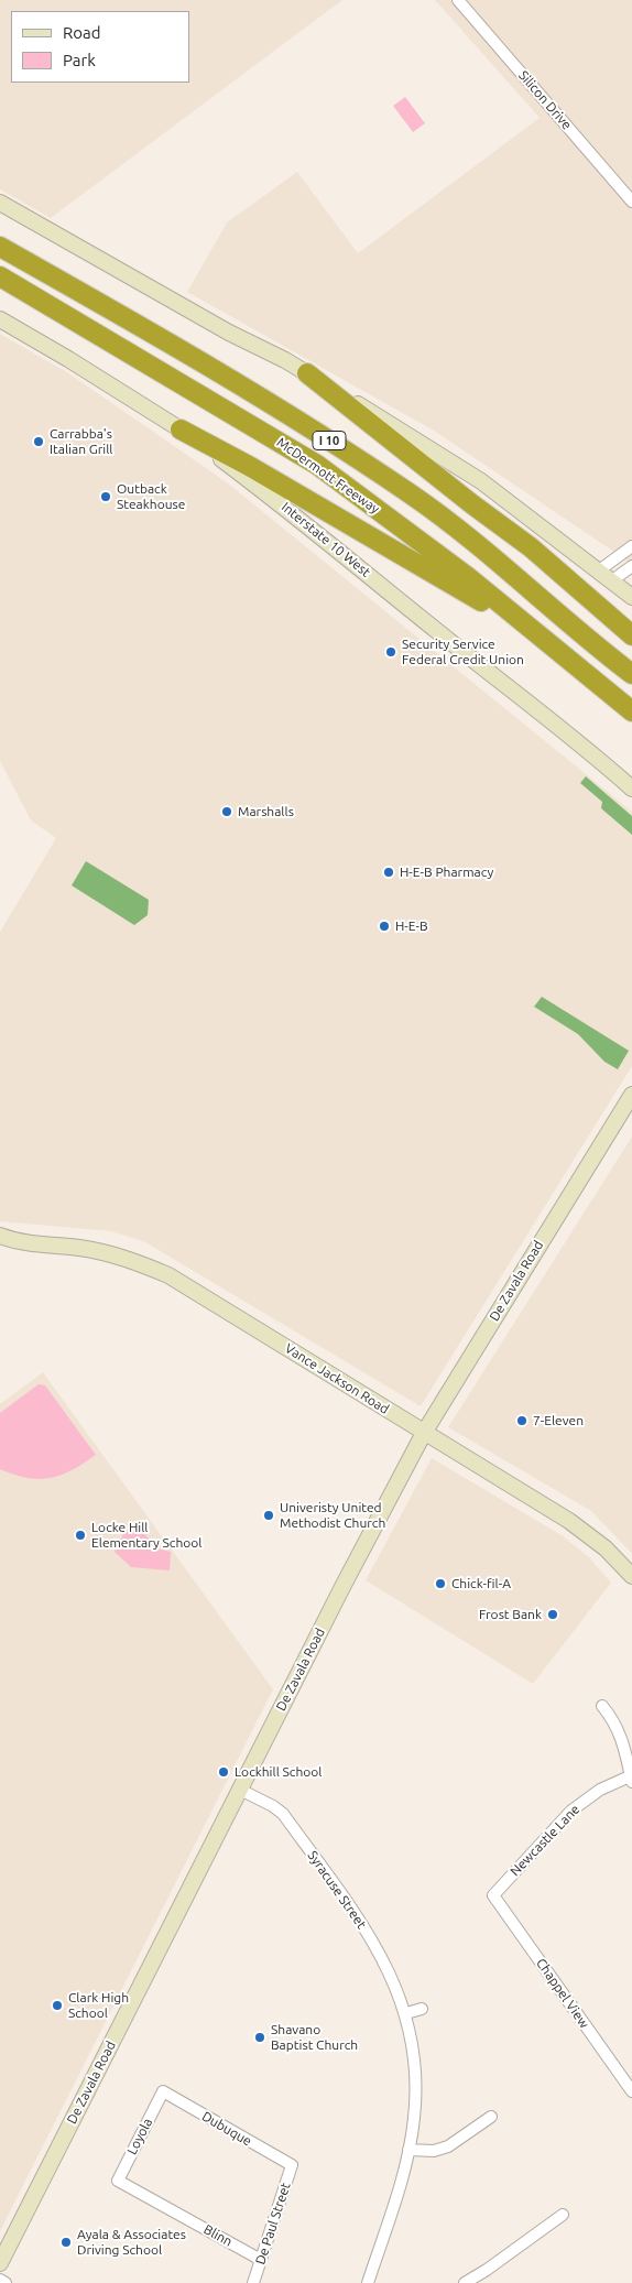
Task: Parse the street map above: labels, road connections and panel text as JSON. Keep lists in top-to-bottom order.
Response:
{
  "streets": {
    "highway": ["I 10", "McDermott Freeway"],
    "main road": ["Interstate 10 West", "De Zavala Road", "Vance Jackson Road"],
    "street": [
      "Silicon Drive",
      "Newcastle Lane",
      "Syracuse Street",
      "Chappel View",
      "Dubuque",
      "Loyola",
      "De Paul Street",
      "Blinn"
    ]
  },
  "crossings": [
    ["De Zavala Road", "Vance Jackson Road"],
    ["De Zavala Road", "Syracuse Street"],
    ["Newcastle Lane", "Chappel View"],
    ["Dubuque", "Loyola"],
    ["Dubuque", "De Paul Street"],
    ["Loyola", "Blinn"],
    ["De Paul Street", "Blinn"]
  ],
  "places": [
    "Carrabba's Italian Grill",
    "Outback Steakhouse",
    "Security Service Federal Credit Union",
    "Marshalls",
    "H-E-B Pharmacy",
    "H-E-B",
    "7-Eleven",
    "Univeristy United Methodist Church",
    "Locke Hill Elementary School",
    "Chick-fil-A",
    "Frost Bank",
    "Lockhill School",
    "Clark High School",
    "Shavano Baptist Church",
    "Ayala & Associates Driving School"
  ],
  "legend": ["Road", "Park"]
}
